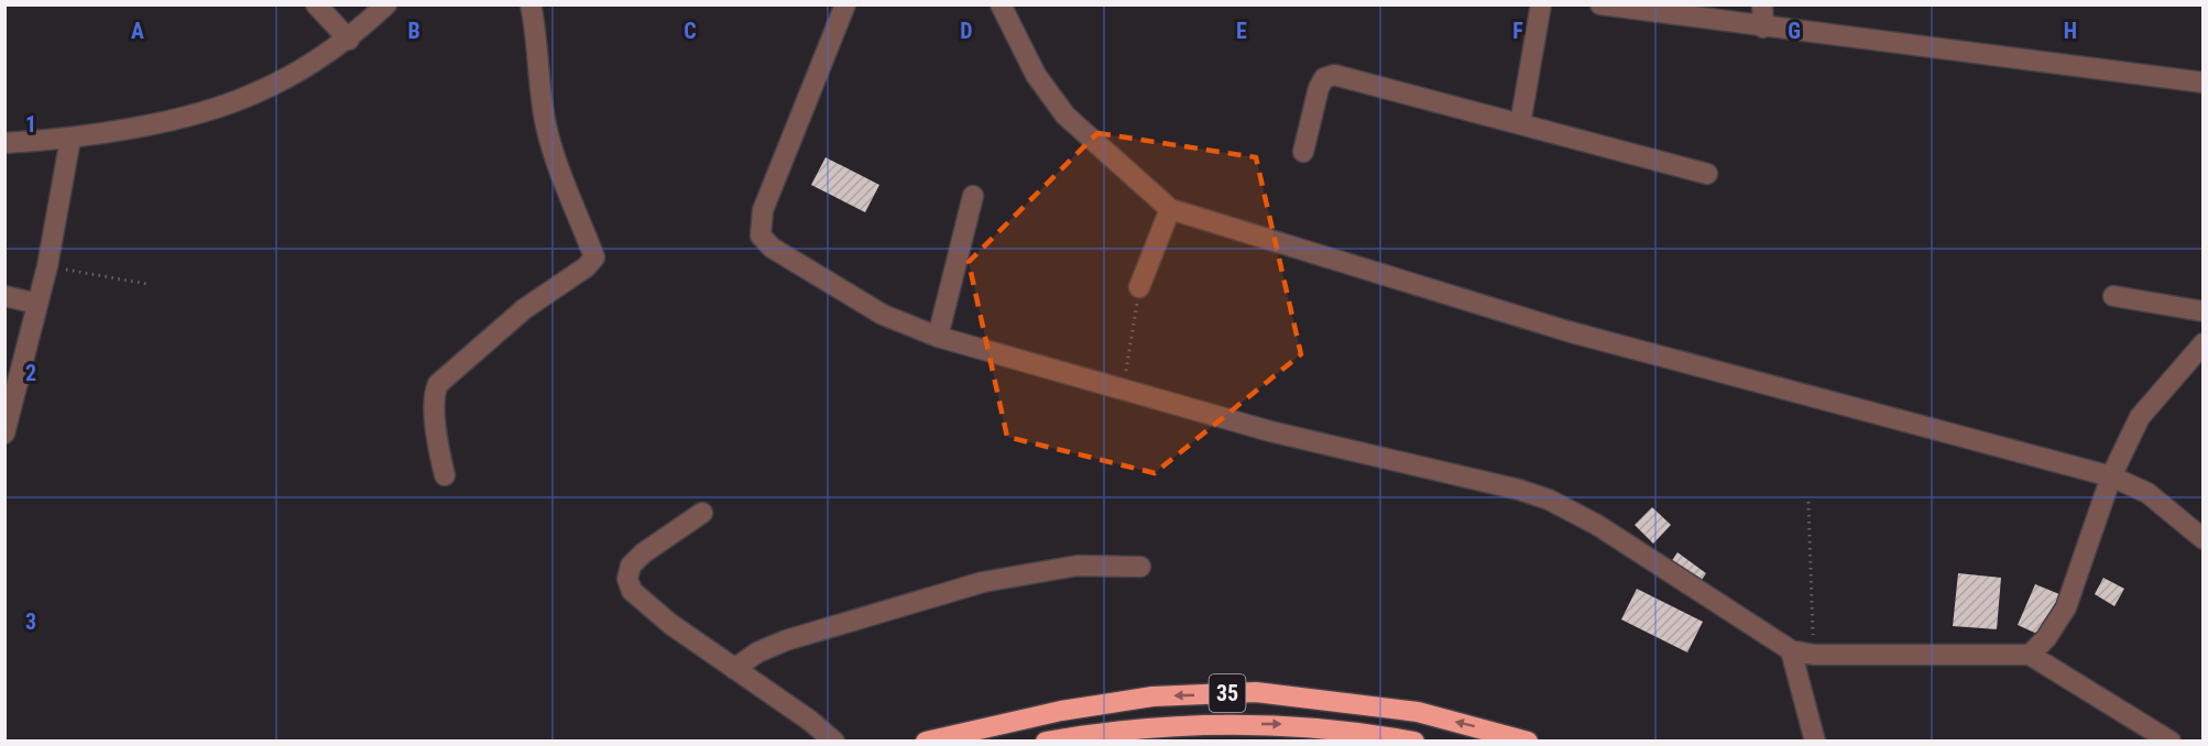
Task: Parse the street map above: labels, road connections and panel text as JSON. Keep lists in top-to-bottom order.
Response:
{
  "streets": {
    "highway": ["35"]
  },
  "grid": {
    "columns": [
      "A",
      "B",
      "C",
      "D",
      "E",
      "F",
      "G",
      "H"
    ],
    "rows": ["1", "2", "3"]
  }
}
